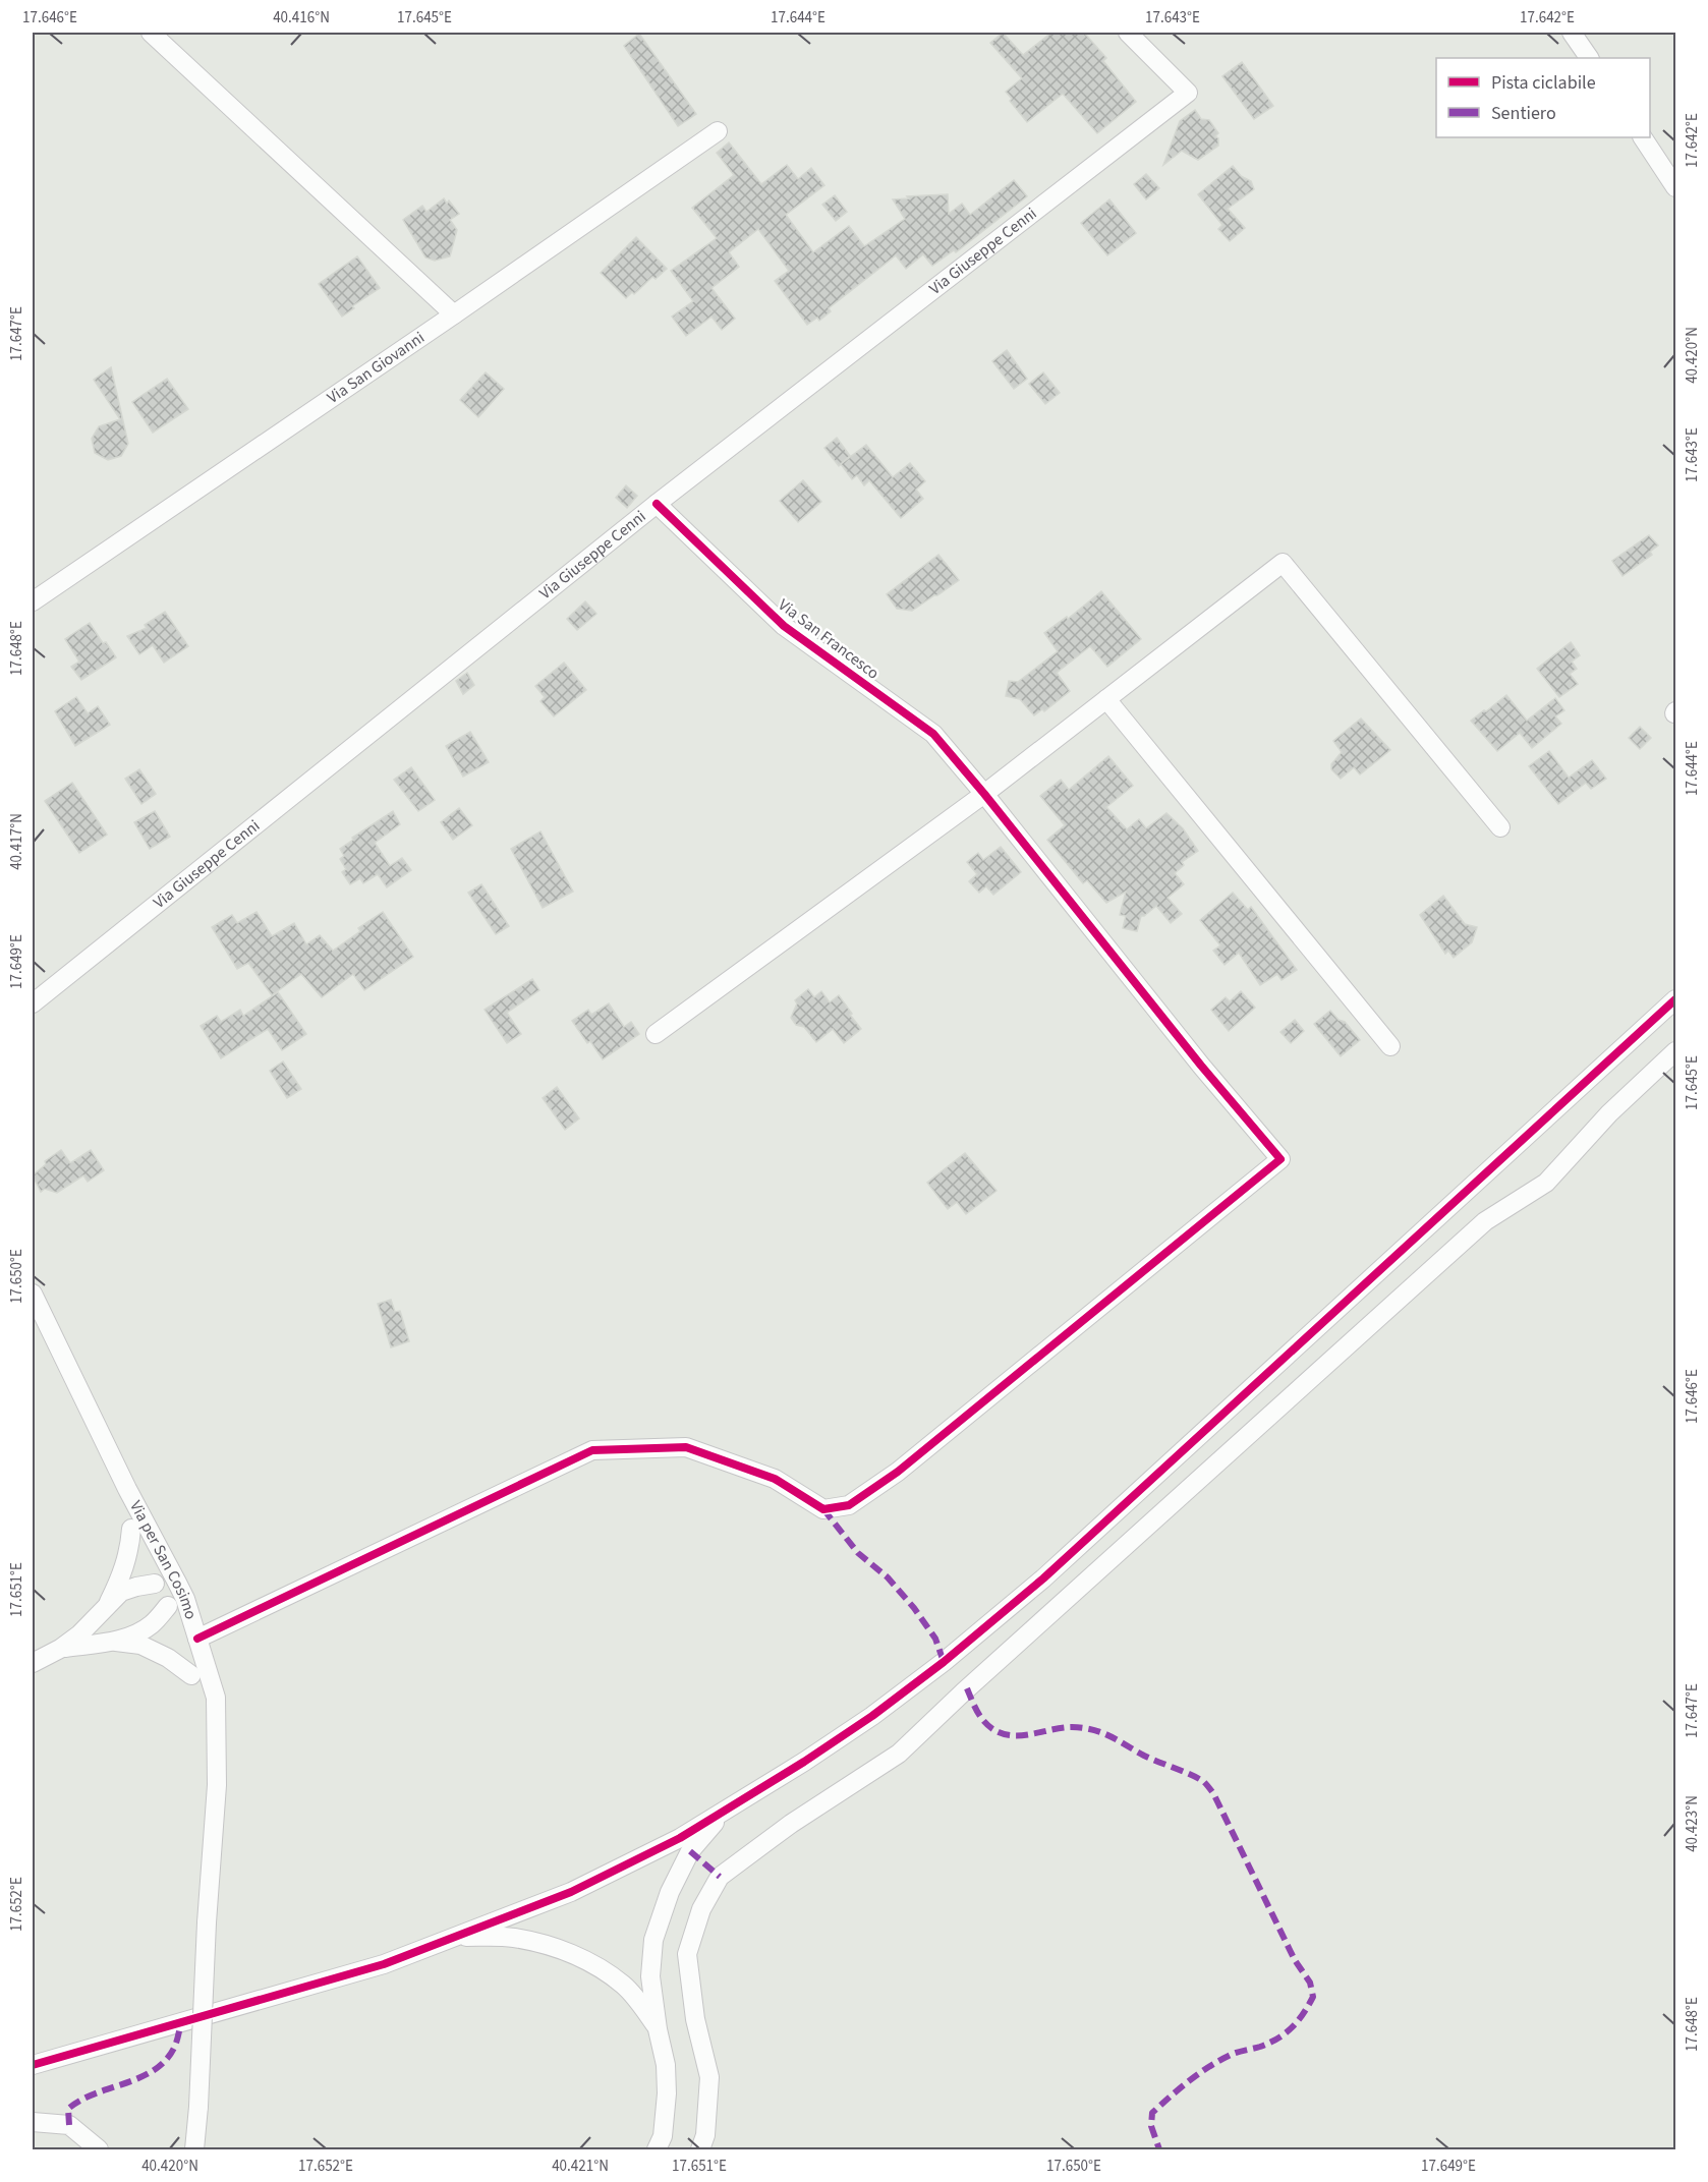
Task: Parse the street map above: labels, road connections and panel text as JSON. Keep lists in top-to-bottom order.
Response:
{
  "streets": {
    "street": [
      "Via Giuseppe Cenni",
      "Via San Giovanni",
      "Via San Francesco",
      "Via per San Cosimo"
    ]
  },
  "crossings": [
    ["Via Giuseppe Cenni", "Via San Francesco"],
    ["Via San Francesco", "Via per San Cosimo"]
  ],
  "legend": ["Pista ciclabile", "Sentiero"],
  "coordinates": [
    "17.646°E",
    "40.416°N",
    "17.645°E",
    "17.644°E",
    "17.643°E",
    "17.642°E",
    "17.647°E",
    "40.420°N",
    "17.648°E",
    "40.417°N",
    "17.649°E",
    "17.650°E",
    "17.651°E",
    "40.423°N",
    "17.652°E",
    "40.421°N"
  ]
}
